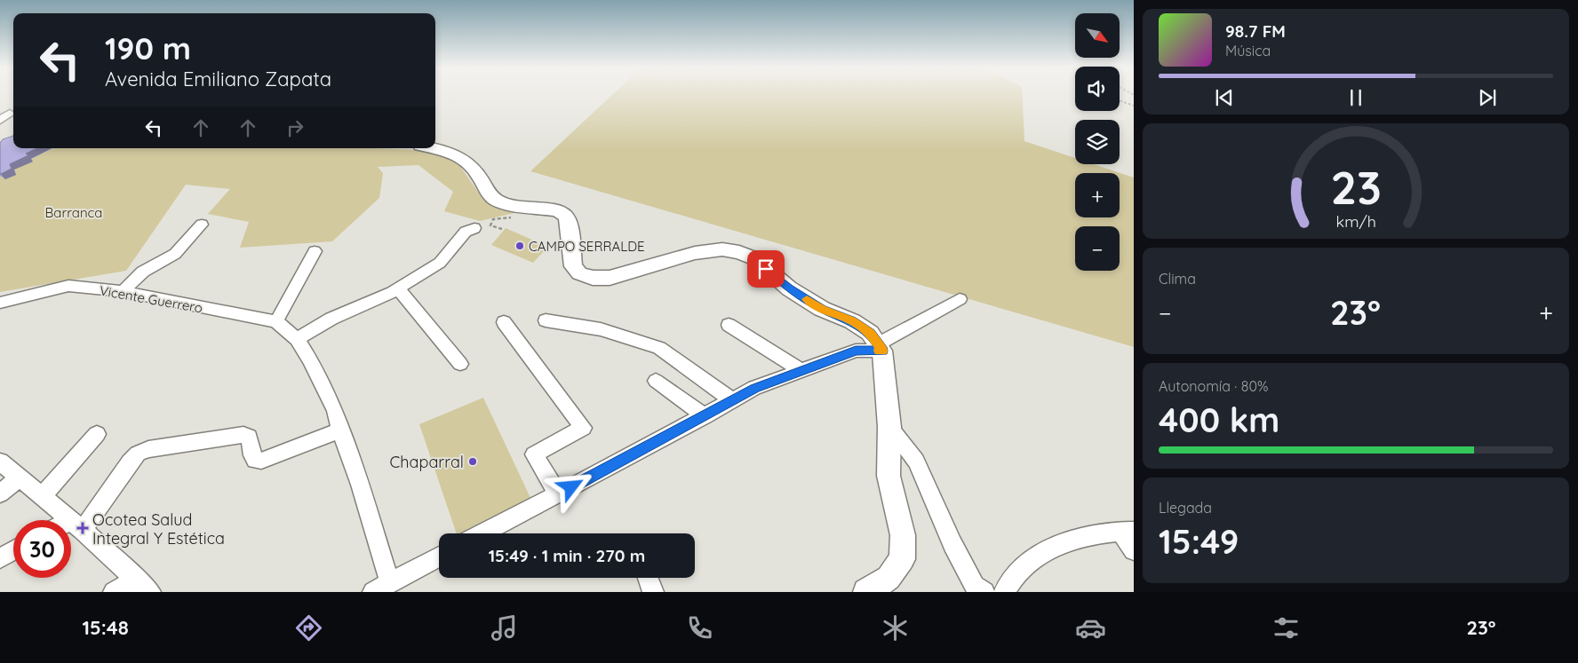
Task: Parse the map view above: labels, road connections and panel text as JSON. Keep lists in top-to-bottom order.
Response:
{
  "streets": {
    "street": ["Vicente Guerrero"]
  },
  "parks": ["Barranca"],
  "places": {
    "other": ["CAMPO SERRALDE", "Chaparral"],
    "health": ["Ocotea Salud Integral Y Estética"]
  },
  "north": "bottom right",
  "page": {
    "map_buttons": ["+", "−"],
    "turn": ["190 m", "Avenida Emiliano Zapata"],
    "song": ["98.7 FM", "Música"],
    "tile": [
      "Clima",
      ["Autonomía · 80%", "400 km"],
      ["Llegada", "15:49"]
    ],
    "heat": ["−", "23°", "+"],
    "limit": "30",
    "trip": "15:49 · 1 min · 270 m",
    "tabs": ["15:48", "23°"],
    "gauge": ["23", "km/h"]
  }
}
